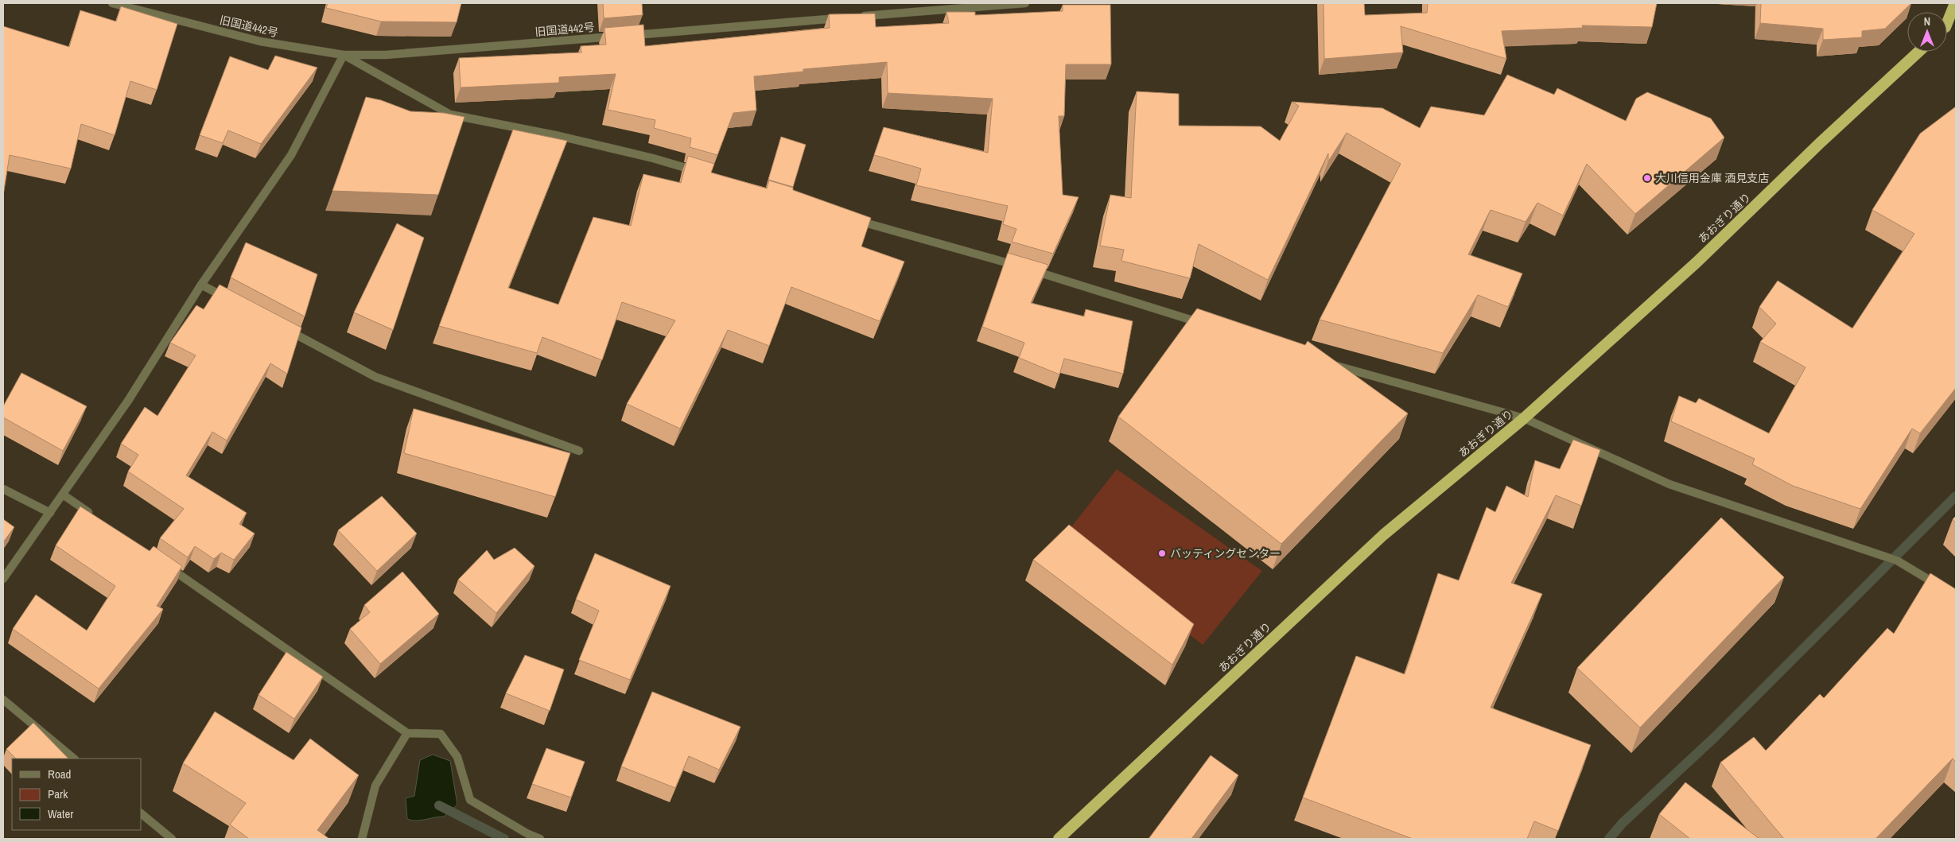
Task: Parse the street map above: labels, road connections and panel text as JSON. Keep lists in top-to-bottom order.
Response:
{
  "streets": {
    "highway": ["あおぎり通り"],
    "street": ["旧国道442号"]
  },
  "places": ["大川信用金庫 酒見支店", "バッティングセンター"],
  "legend": ["Road", "Park", "Water"],
  "north": "top"
}
